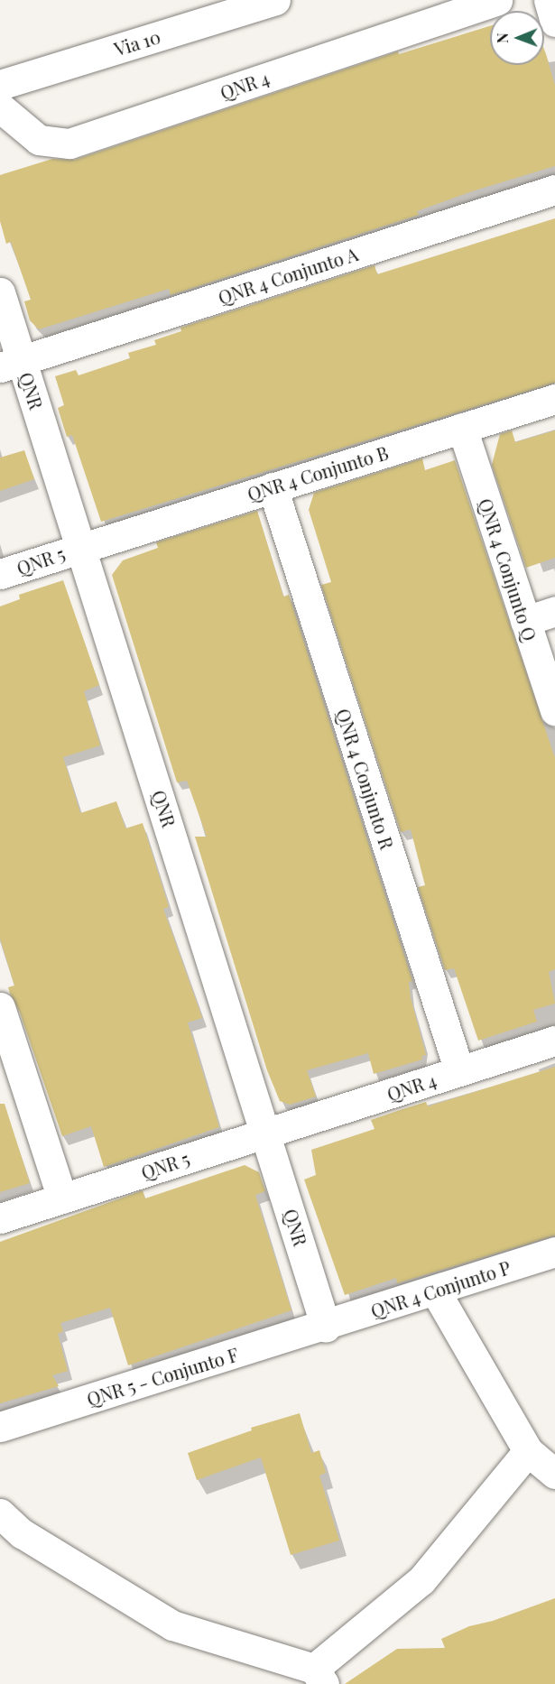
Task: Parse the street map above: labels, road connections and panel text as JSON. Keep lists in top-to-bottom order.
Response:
{
  "streets": {
    "street": [
      "Via 10",
      "QNR 4",
      "QNR 4 Conjunto A",
      "QNR",
      "QNR 4 Conjunto B",
      "QNR 5",
      "QNR 4 Conjunto Q",
      "QNR 4 Conjunto R",
      "QNR 4 Conjunto P",
      "QNR 5 - Conjunto F"
    ]
  },
  "crossings": [
    ["QNR 4", "QNR"],
    ["QNR 4", "QNR 5"],
    ["QNR 4", "QNR 4 Conjunto R"],
    ["QNR 4 Conjunto A", "QNR"],
    ["QNR", "QNR 4 Conjunto B"],
    ["QNR", "QNR 5"],
    ["QNR", "QNR 4 Conjunto P"],
    ["QNR", "QNR 5 - Conjunto F"],
    ["QNR 4 Conjunto B", "QNR 5"],
    ["QNR 4 Conjunto B", "QNR 4 Conjunto Q"],
    ["QNR 4 Conjunto B", "QNR 4 Conjunto R"],
    ["QNR 4 Conjunto P", "QNR 5 - Conjunto F"]
  ],
  "north": "left"
}
